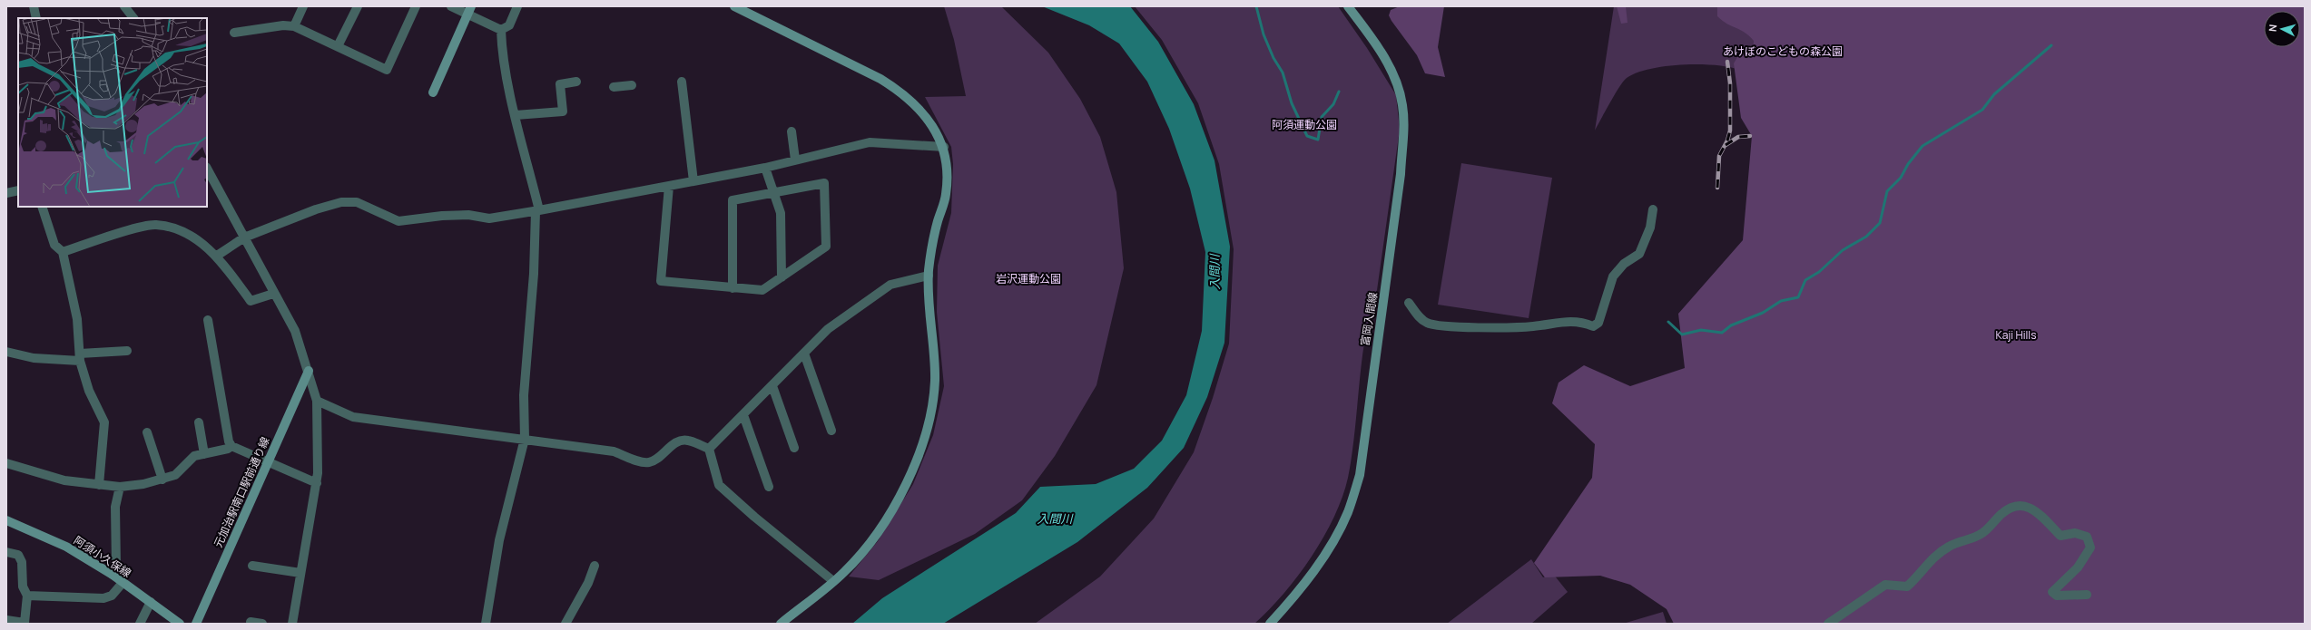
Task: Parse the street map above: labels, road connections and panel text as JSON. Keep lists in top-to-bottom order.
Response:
{
  "streets": {
    "street": ["富岡入間線", "元加治駅南口駅前通り線", "阿須小久保線"]
  },
  "water": ["入間川"],
  "parks": [
    "あけぼのこどもの森公園",
    "阿須運動公園",
    "岩沢運動公園",
    "Kaji Hills"
  ],
  "north": "left"
}
